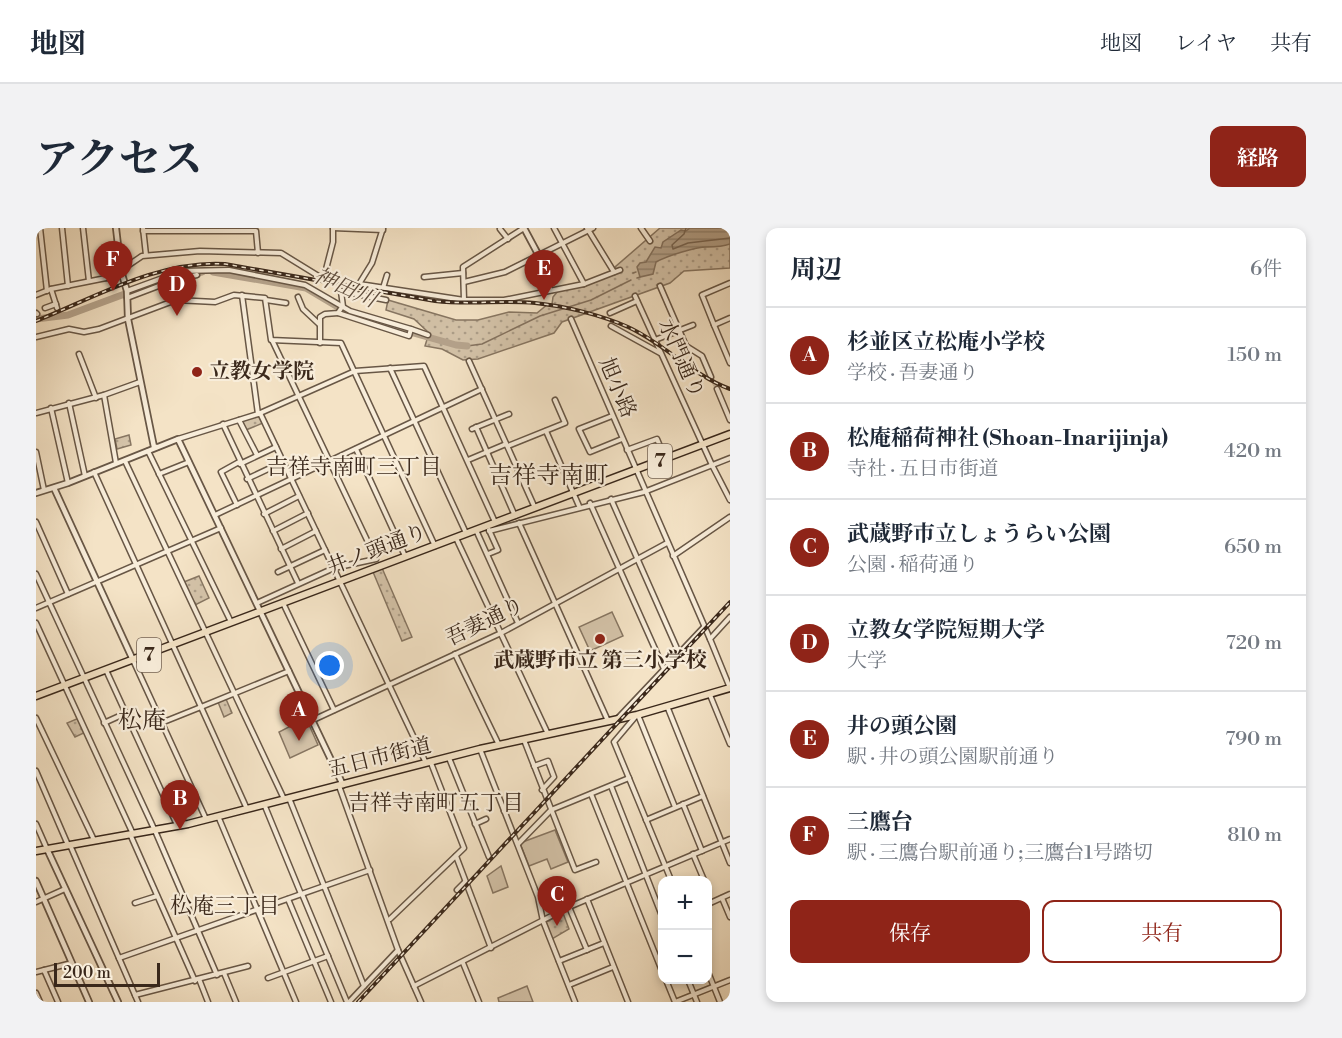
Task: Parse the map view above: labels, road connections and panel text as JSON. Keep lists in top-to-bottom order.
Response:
{
  "streets": {
    "main road": ["7", "井ノ頭通り", "五日市街道"],
    "street": ["水門通り", "旭小路", "吾妻通り"]
  },
  "crossings": [
    ["水門通り", "井ノ頭通り"],
    ["旭小路", "井ノ頭通り"],
    ["旭小路", "吾妻通り"],
    ["旭小路", "五日市街道"]
  ],
  "districts": [
    "吉祥寺南町三丁目",
    "吉祥寺南町",
    "松庵",
    "吉祥寺南町五丁目",
    "松庵三丁目"
  ],
  "water": ["神田川"],
  "places": ["立教女学院", "武蔵野市立 第三小学校"],
  "scale_bar": "200 m",
  "page": {
    "header": "地図",
    "nav": ["地図", "レイヤ", "共有"],
    "title": "アクセス",
    "buttons": [
      "経路",
      ["保存", "共有"]
    ],
    "heading": ["周辺", "6件"],
    "pins": [
      "F",
      "E",
      "D",
      "A",
      "B",
      "C"
    ],
    "list": [
      {
        "mark": "A",
        "name": "杉並区立松庵小学校",
        "note": "学校 · 吾妻通り",
        "value": "150 m"
      },
      {
        "mark": "B",
        "name": "松庵稲荷神社 (Shoan-Inarijinja)",
        "note": "寺社 · 五日市街道",
        "value": "420 m"
      },
      {
        "mark": "C",
        "name": "武蔵野市立しょうらい公園",
        "note": "公園 · 稲荷通り",
        "value": "650 m"
      },
      {
        "mark": "D",
        "name": "立教女学院短期大学",
        "note": "大学",
        "value": "720 m"
      },
      {
        "mark": "E",
        "name": "井の頭公園",
        "note": "駅 · 井の頭公園駅前通り",
        "value": "790 m"
      },
      {
        "mark": "F",
        "name": "三鷹台",
        "note": "駅 · 三鷹台駅前通り;三鷹台1号踏切",
        "value": "810 m"
      }
    ],
    "map_buttons": ["+", "−"],
    "scale": "200 m"
  }
}
